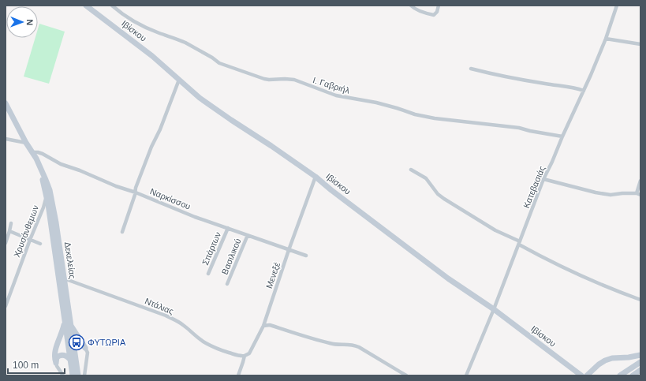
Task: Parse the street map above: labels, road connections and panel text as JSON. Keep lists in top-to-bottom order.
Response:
{
  "streets": {
    "street": [
      "Ιβίσκου",
      "Ι. Γαβριήλ",
      "Κατεβασιάς",
      "Ναρκίσσου",
      "Χρυσάνθεμων",
      "Σπάρτων",
      "Βασιλικού",
      "Δεκελείας",
      "Μενεξέ",
      "Ντάλιας"
    ]
  },
  "crossings": [
    ["Ιβίσκου", "Κατεβασιάς"],
    ["Ιβίσκου", "Μενεξέ"],
    ["Ι. Γαβριήλ", "Κατεβασιάς"],
    ["Ναρκίσσου", "Σπάρτων"],
    ["Ναρκίσσου", "Βασιλικού"],
    ["Ναρκίσσου", "Δεκελείας"],
    ["Ναρκίσσου", "Μενεξέ"],
    ["Χρυσάνθεμων", "Δεκελείας"],
    ["Δεκελείας", "Ντάλιας"],
    ["Μενεξέ", "Ντάλιας"]
  ],
  "places": {
    "bus stop": ["ΦΥΤΩΡΙΑ"]
  },
  "scale_bar": "100 m",
  "north": "right"
}
